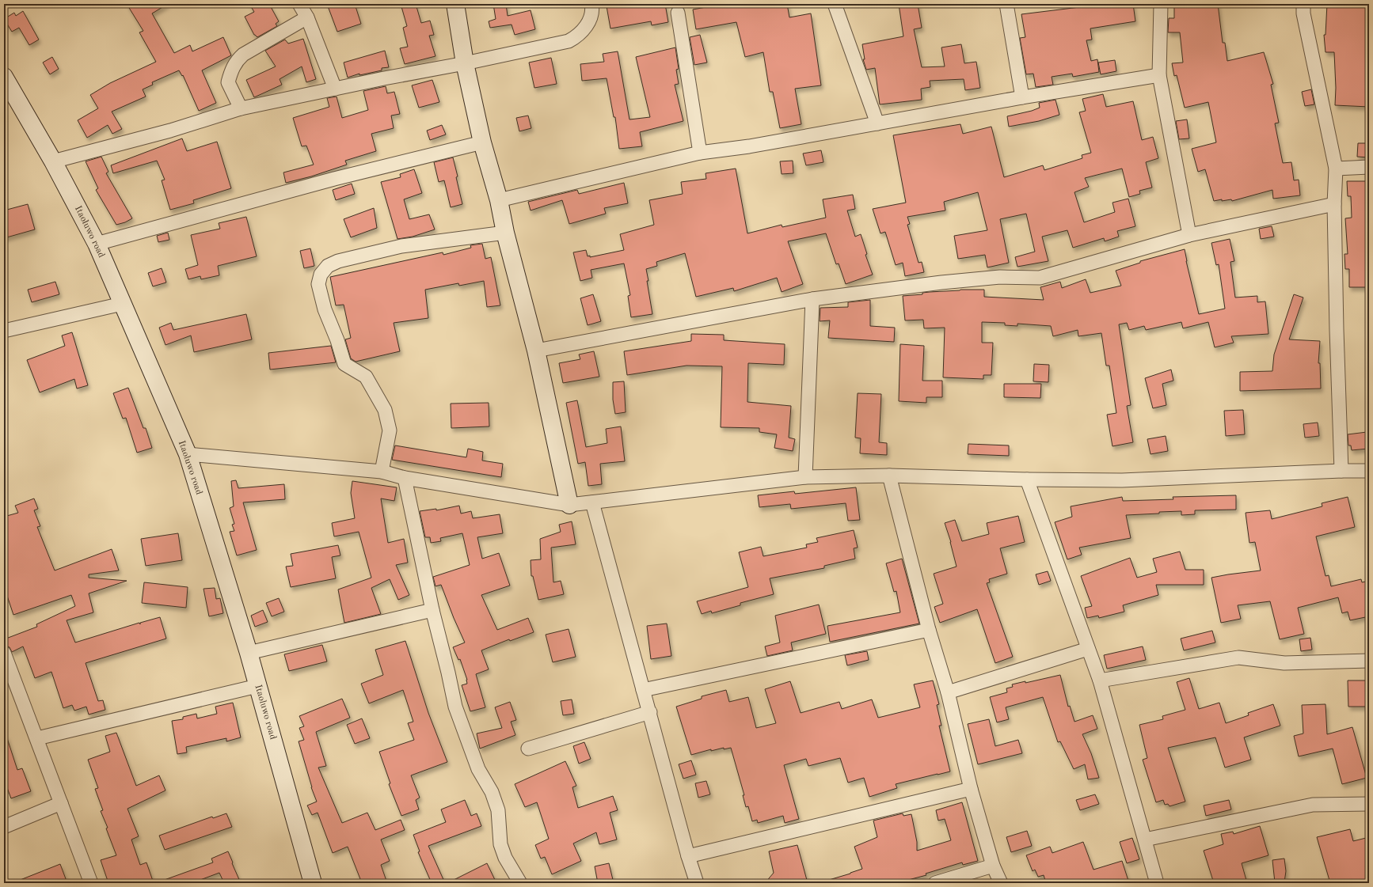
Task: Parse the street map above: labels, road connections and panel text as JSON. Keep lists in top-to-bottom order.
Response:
{
  "streets": {
    "street": ["Itaoluwo road"]
  }
}
